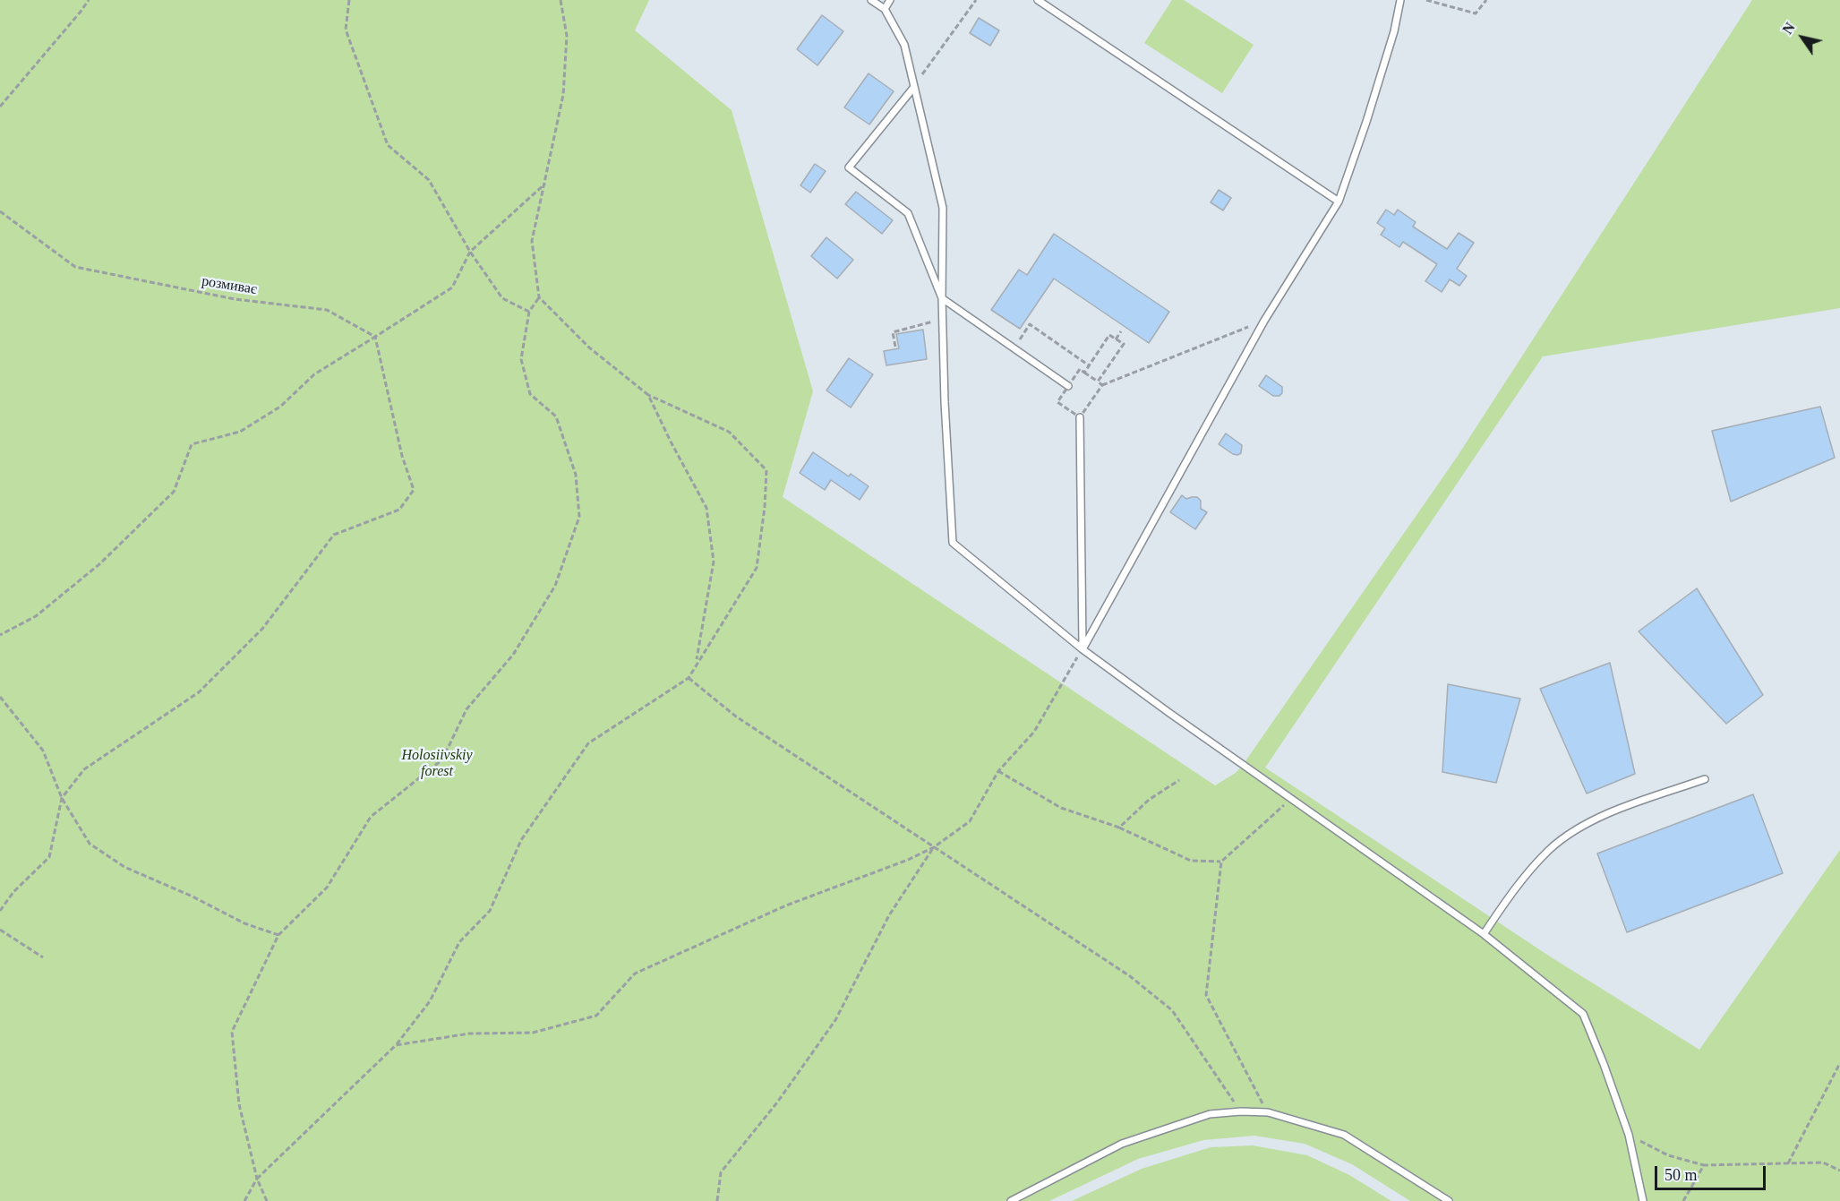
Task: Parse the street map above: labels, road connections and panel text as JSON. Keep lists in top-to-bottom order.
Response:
{
  "streets": {
    "path": ["розмиває"]
  },
  "parks": ["Holosiivskiy forest"],
  "scale_bar": "50 m",
  "north": "top left"
}
